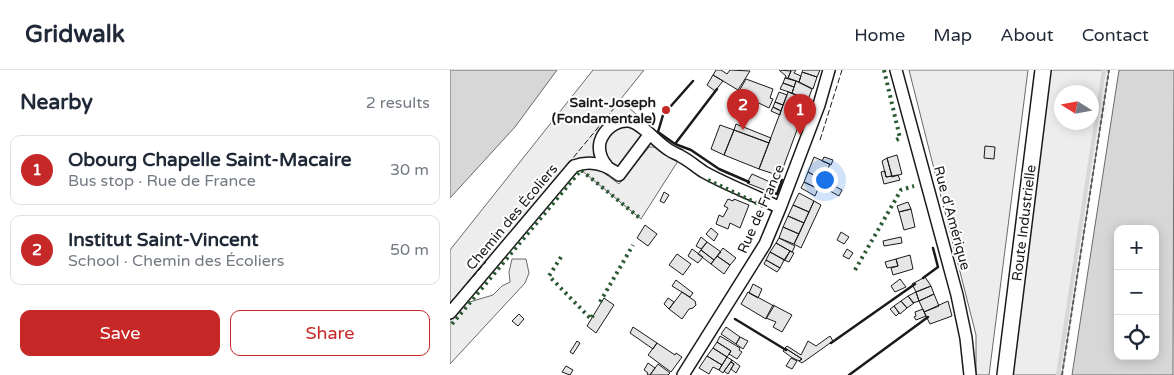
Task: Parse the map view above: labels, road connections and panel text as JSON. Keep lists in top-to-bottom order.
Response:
{
  "streets": {
    "main road": ["Route Industrielle"],
    "street": ["Rue de France", "Chemin des Écoliers", "Rue d'Amérique"]
  },
  "places": ["Saint-Joseph (Fondamentale)"],
  "north": "left",
  "page": {
    "header": "Gridwalk",
    "nav": [
      "Home",
      "Map",
      "About",
      "Contact"
    ],
    "heading": ["Nearby", "2 results"],
    "pins": ["2", "1"],
    "list": [
      {
        "mark": "1",
        "name": "Obourg Chapelle Saint-Macaire",
        "note": "Bus stop · Rue de France",
        "value": "30 m"
      },
      {
        "mark": "2",
        "name": "Institut Saint-Vincent",
        "note": "School · Chemin des Écoliers",
        "value": "50 m"
      }
    ],
    "map_buttons": ["+", "−"],
    "buttons": ["Save", "Share"]
  }
}
